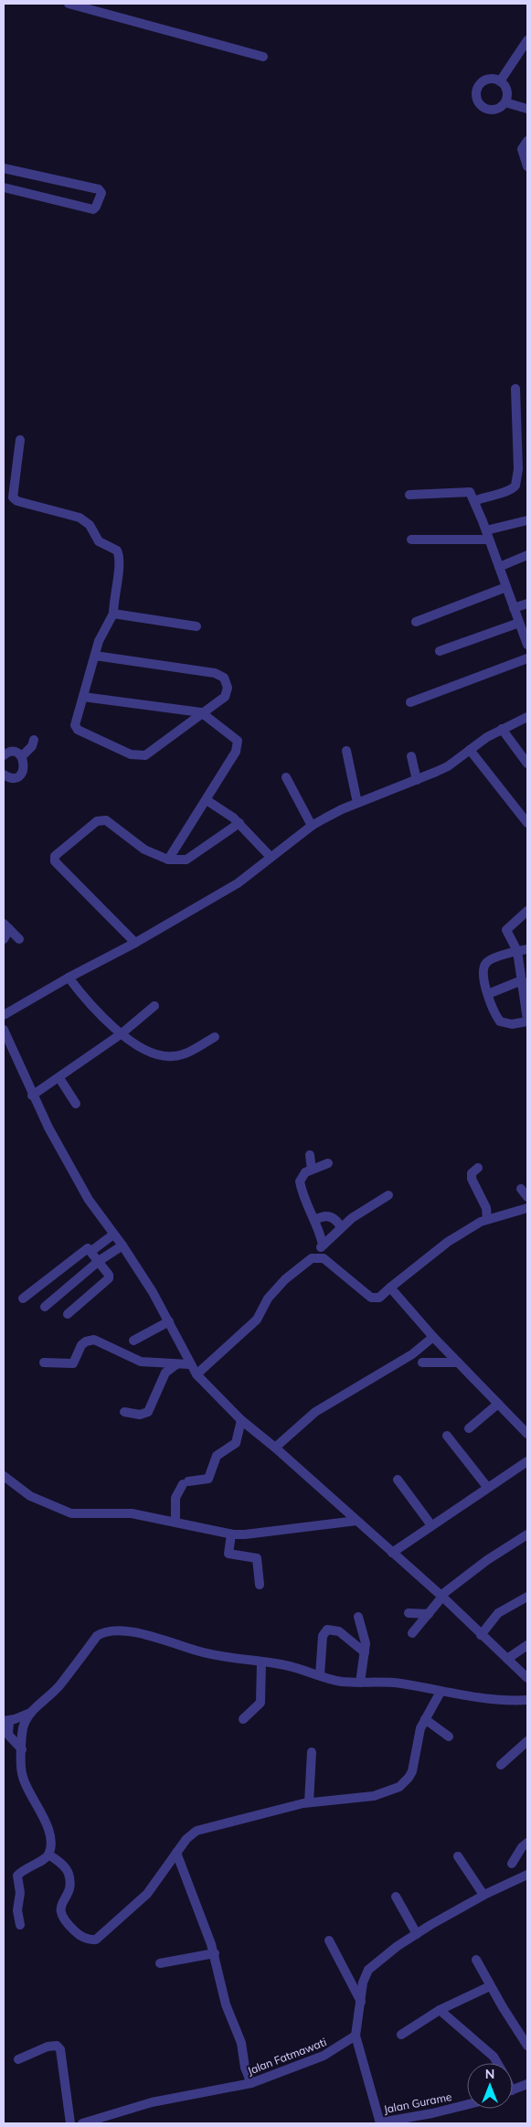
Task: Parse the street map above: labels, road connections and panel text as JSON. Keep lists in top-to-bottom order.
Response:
{
  "streets": {
    "street": ["Jalan Fatmawati", "Jalan Gurame"]
  },
  "north": "top"
}
